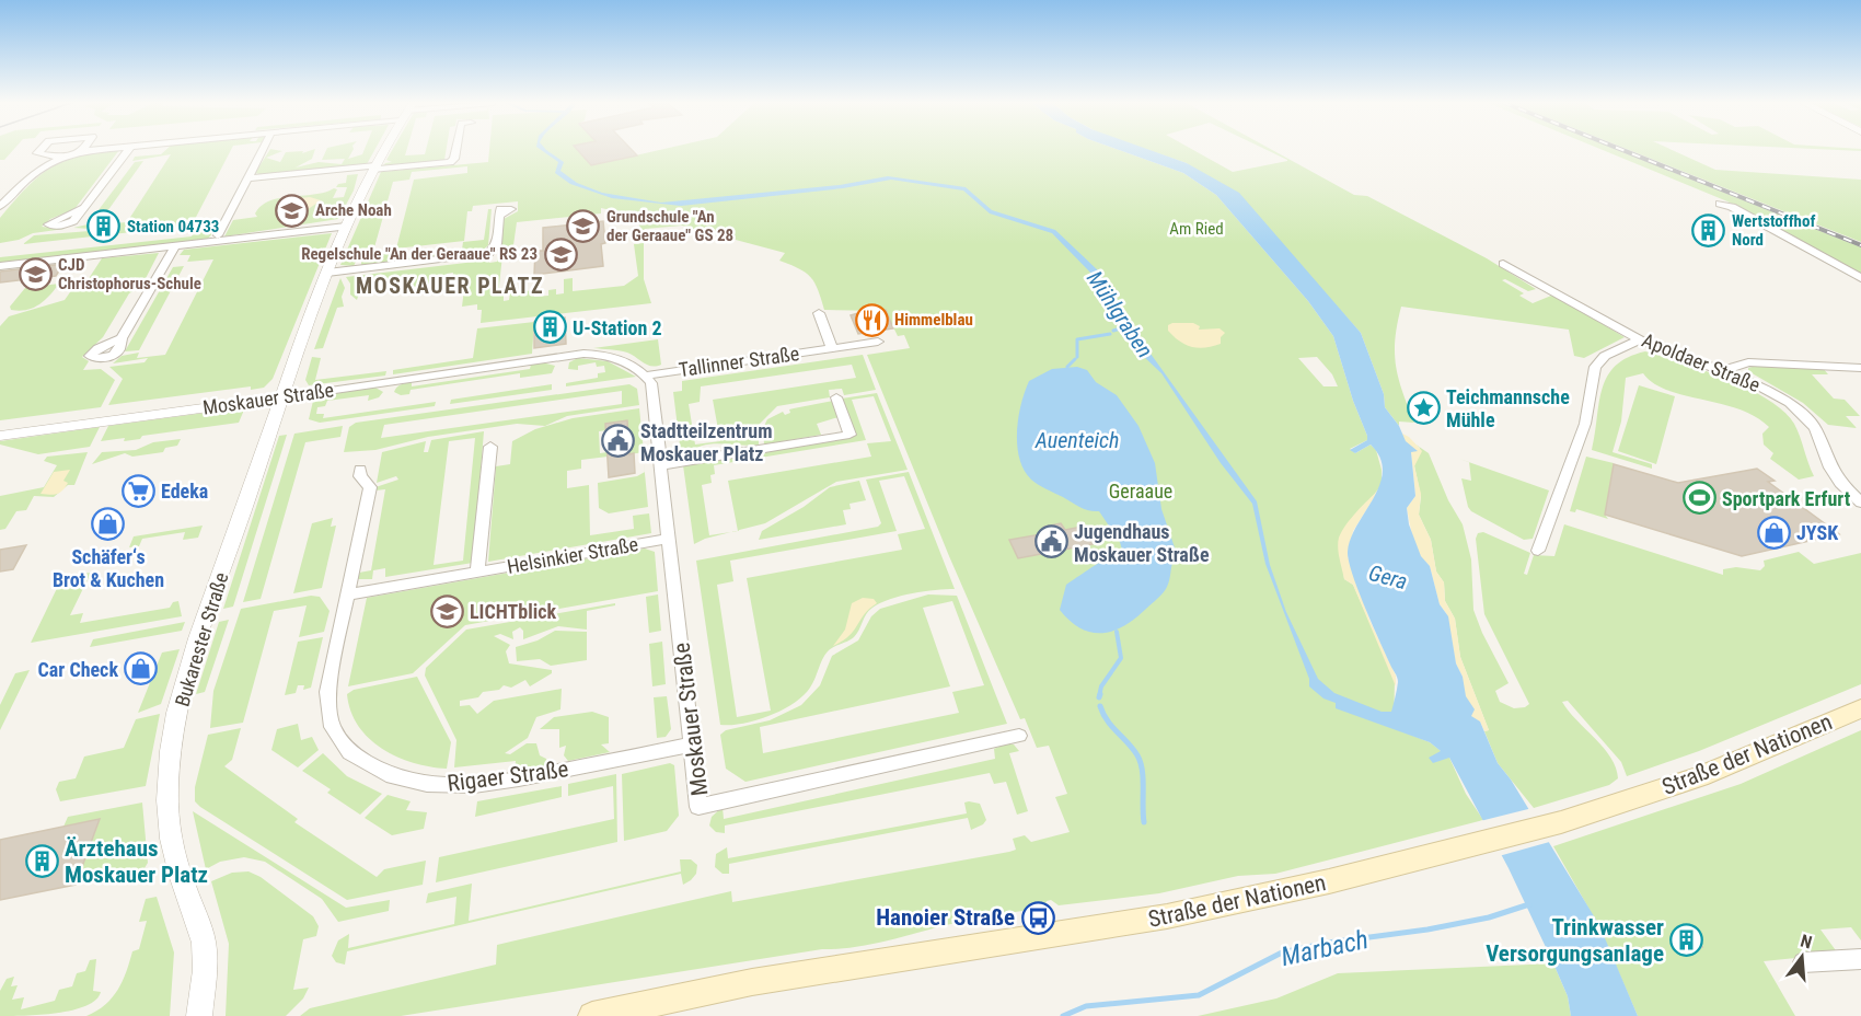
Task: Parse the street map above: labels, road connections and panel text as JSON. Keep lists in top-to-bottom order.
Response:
{
  "streets": {
    "main road": ["Straße der Nationen"],
    "street": [
      "Tallinner Straße",
      "Apoldaer Straße",
      "Moskauer Straße",
      "Helsinkier Straße",
      "Bukarester Straße",
      "Rigaer Straße"
    ]
  },
  "crossings": [
    ["Tallinner Straße", "Moskauer Straße"],
    ["Moskauer Straße", "Helsinkier Straße"],
    ["Moskauer Straße", "Bukarester Straße"],
    ["Moskauer Straße", "Rigaer Straße"],
    ["Helsinkier Straße", "Rigaer Straße"]
  ],
  "districts": ["MOSKAUER PLATZ"],
  "water": [
    "Mühlgraben",
    "Auenteich",
    "Gera",
    "Marbach"
  ],
  "parks": ["Am Ried", "Geraaue"],
  "places": {
    "school or university": [
      "Arche Noah",
      "Grundschule \"An der Geraaue\" GS 28",
      "Regelschule \"An der Geraaue\" RS 23",
      "CJD Christophorus-Schule",
      "LICHTblick"
    ],
    "building": [
      "Station 04733",
      "Wertstoffhof Nord",
      "U-Station 2",
      "Ärztehaus Moskauer Platz",
      "Trinkwasser Versorgungsanlage"
    ],
    "restaurant": ["Himmelblau"],
    "place": ["Teichmannsche Mühle"],
    "public building": ["Stadtteilzentrum Moskauer Platz", "Jugendhaus Moskauer Straße"],
    "supermarket": ["Edeka"],
    "sports": ["Sportpark Erfurt"],
    "shop": ["Schäfer‘s Brot & Kuchen", "JYSK", "Car Check"],
    "bus stop": ["Hanoier Straße"]
  },
  "north": "top"
}
